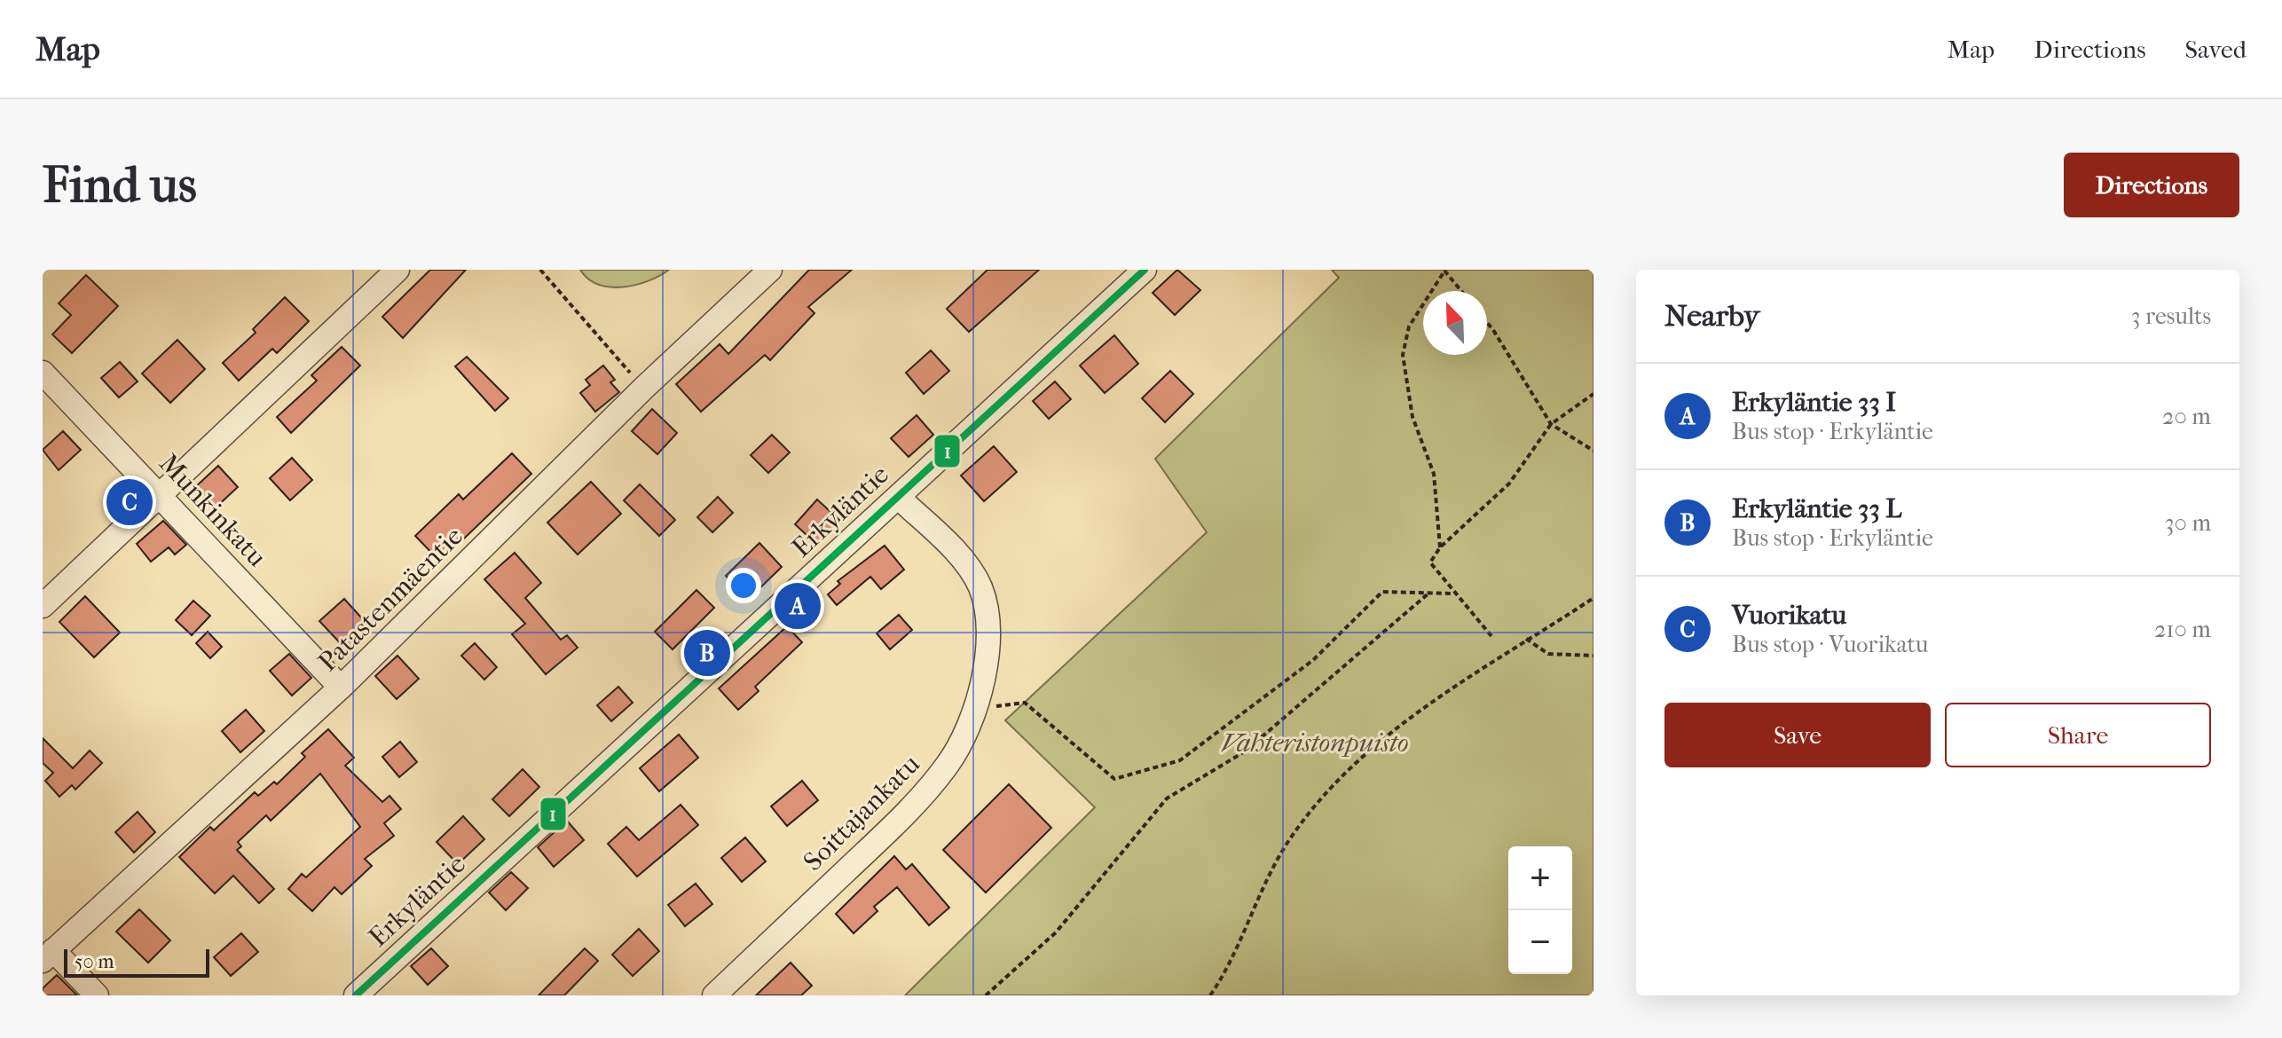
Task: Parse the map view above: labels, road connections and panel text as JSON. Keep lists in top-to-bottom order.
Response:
{
  "streets": {
    "street": [
      "Munkinkatu",
      "Erkyläntie",
      "Patastenmäentie",
      "Soittajankatu"
    ]
  },
  "crossings": [
    ["Munkinkatu", "Patastenmäentie"],
    ["Erkyläntie", "Soittajankatu"]
  ],
  "parks": ["Vahteristonpuisto"],
  "lines": ["transit line 1"],
  "scale_bar": "50 m",
  "north": "top left",
  "page": {
    "header": "Map",
    "nav": ["Map", "Directions", "Saved"],
    "buttons": [
      "Directions",
      ["Save", "Share"]
    ],
    "title": "Find us",
    "heading": ["Nearby", "3 results"],
    "list": [
      {
        "mark": "A",
        "name": "Erkyläntie 33 I",
        "note": "Bus stop · Erkyläntie",
        "value": "20 m"
      },
      {
        "mark": "B",
        "name": "Erkyläntie 33 L",
        "note": "Bus stop · Erkyläntie",
        "value": "30 m"
      },
      {
        "mark": "C",
        "name": "Vuorikatu",
        "note": "Bus stop · Vuorikatu",
        "value": "210 m"
      }
    ],
    "pins": ["C", "A", "B"],
    "map_buttons": ["+", "−"],
    "scale": "50 m"
  }
}
